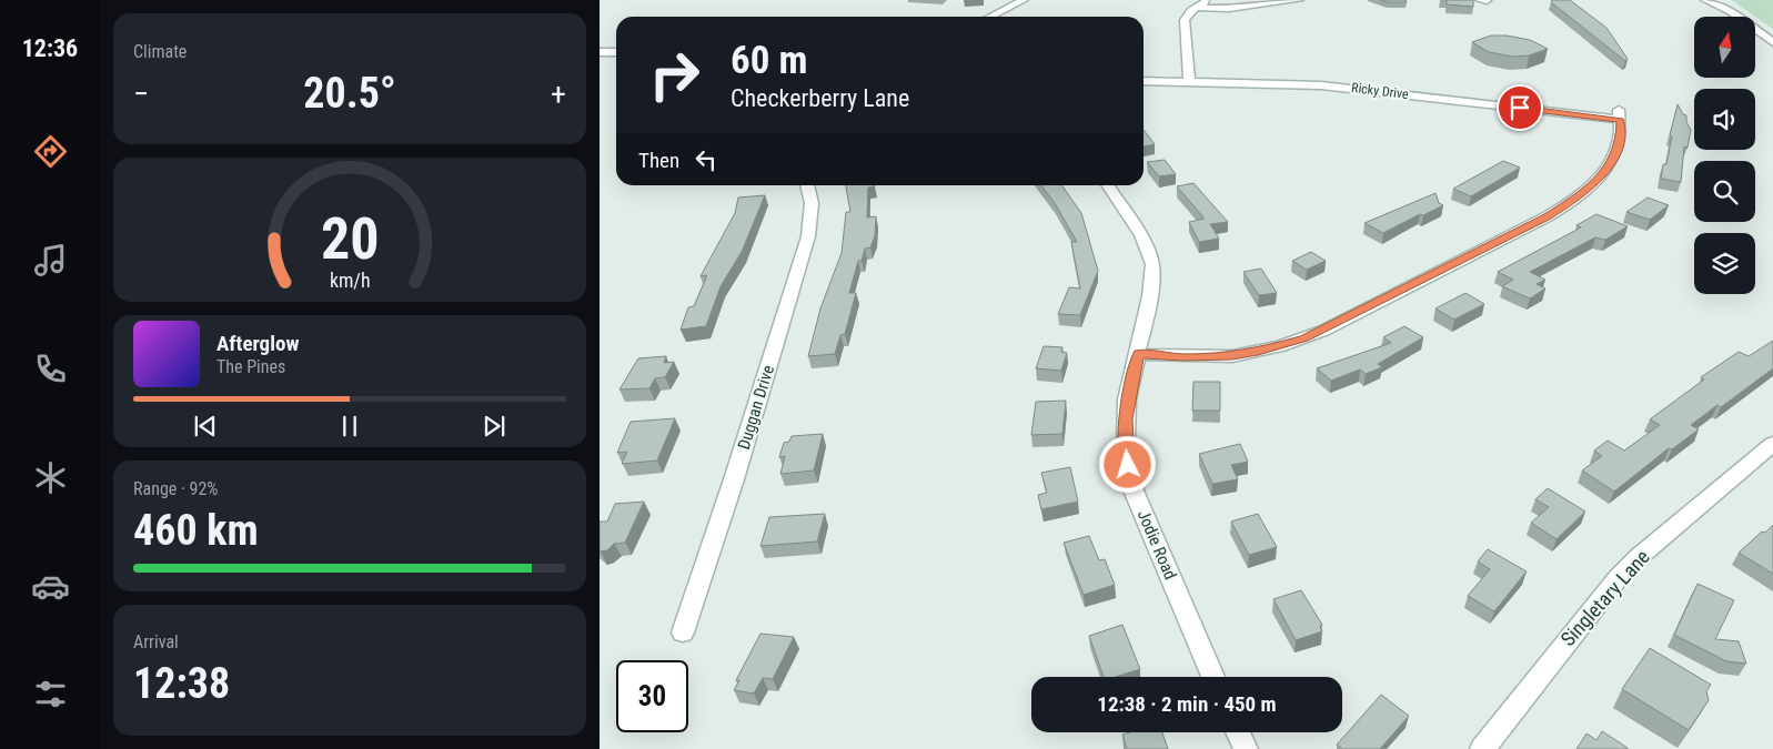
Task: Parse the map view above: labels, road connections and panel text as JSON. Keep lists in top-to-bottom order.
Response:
{
  "streets": {
    "street": [
      "Ricky Drive",
      "Duggan Drive",
      "Jodie Road",
      "Singletary Lane"
    ]
  },
  "crossings": [
    ["Ricky Drive", "Jodie Road"]
  ],
  "north": "top",
  "page": {
    "tabs": "12:36",
    "tile": [
      "Climate",
      ["Range · 92%", "460 km"],
      ["Arrival", "12:38"]
    ],
    "turn": ["60 m", "Checkerberry Lane"],
    "heat": ["−", "20.5°", "+"],
    "then": "Then",
    "song": ["Afterglow", "The Pines"],
    "limit": "30",
    "trip": "12:38 · 2 min · 450 m",
    "gauge": ["20", "km/h"]
  }
}
